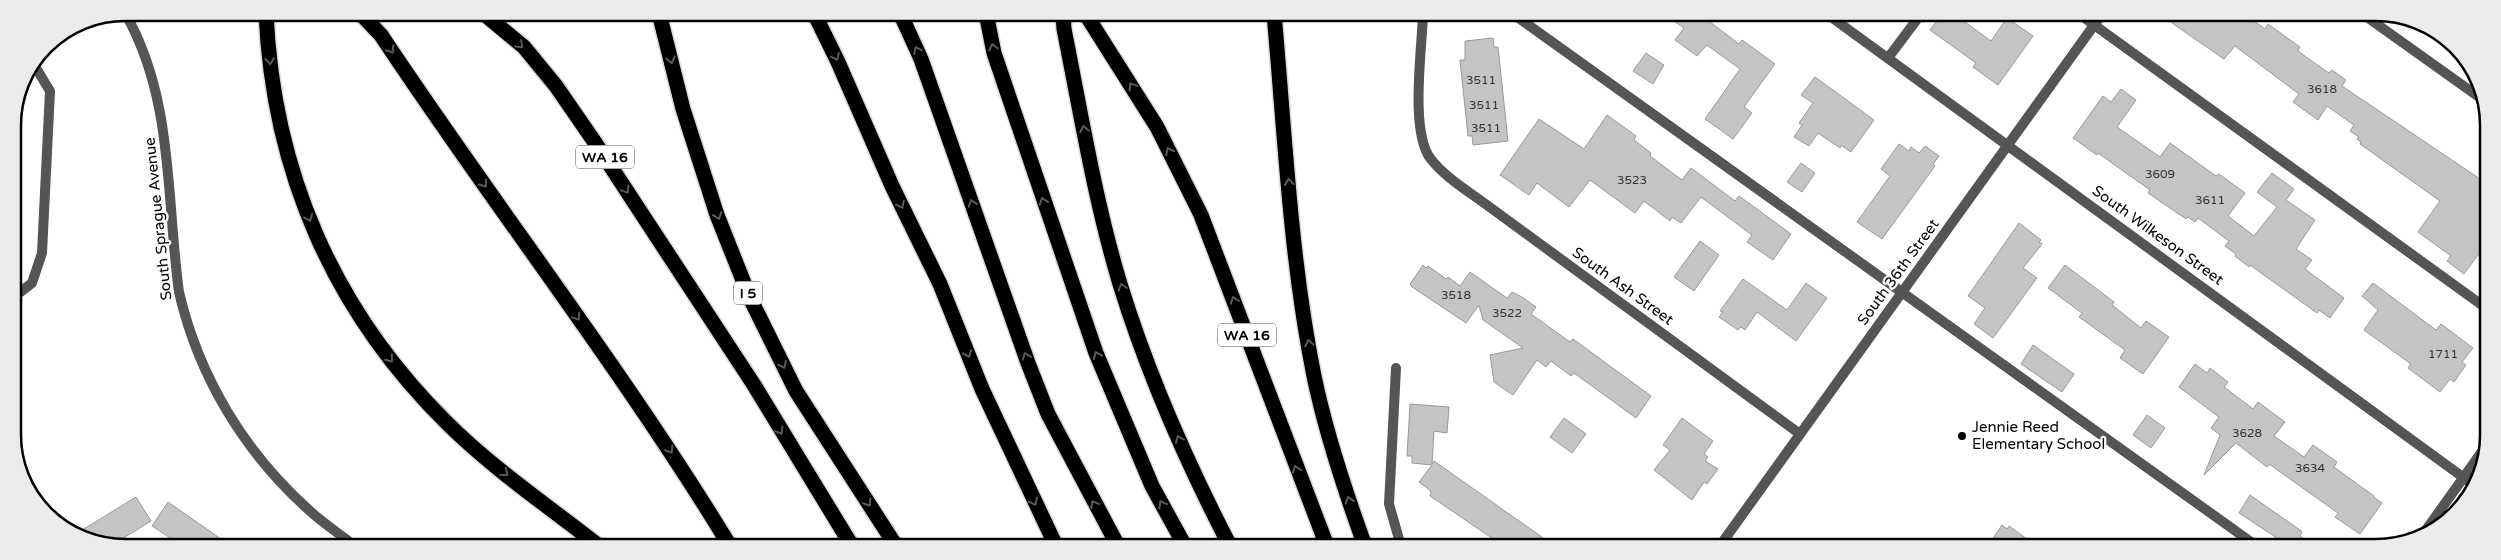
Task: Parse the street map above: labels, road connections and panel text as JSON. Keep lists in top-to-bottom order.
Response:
{
  "streets": {
    "highway": ["WA 16", "I 5"],
    "street": [
      "South Sprague Avenue",
      "South Wilkeson Street",
      "South 36th Street",
      "South Ash Street"
    ]
  },
  "crossings": [
    ["South Wilkeson Street", "South 36th Street"],
    ["South 36th Street", "South Ash Street"]
  ],
  "places": ["Jennie Reed Elementary School"],
  "house_numbers": [
    "3511",
    "3618",
    "3511",
    "3511",
    "3609",
    "3523",
    "3611",
    "3518",
    "3522",
    "1711",
    "3628",
    "3634"
  ]
}
